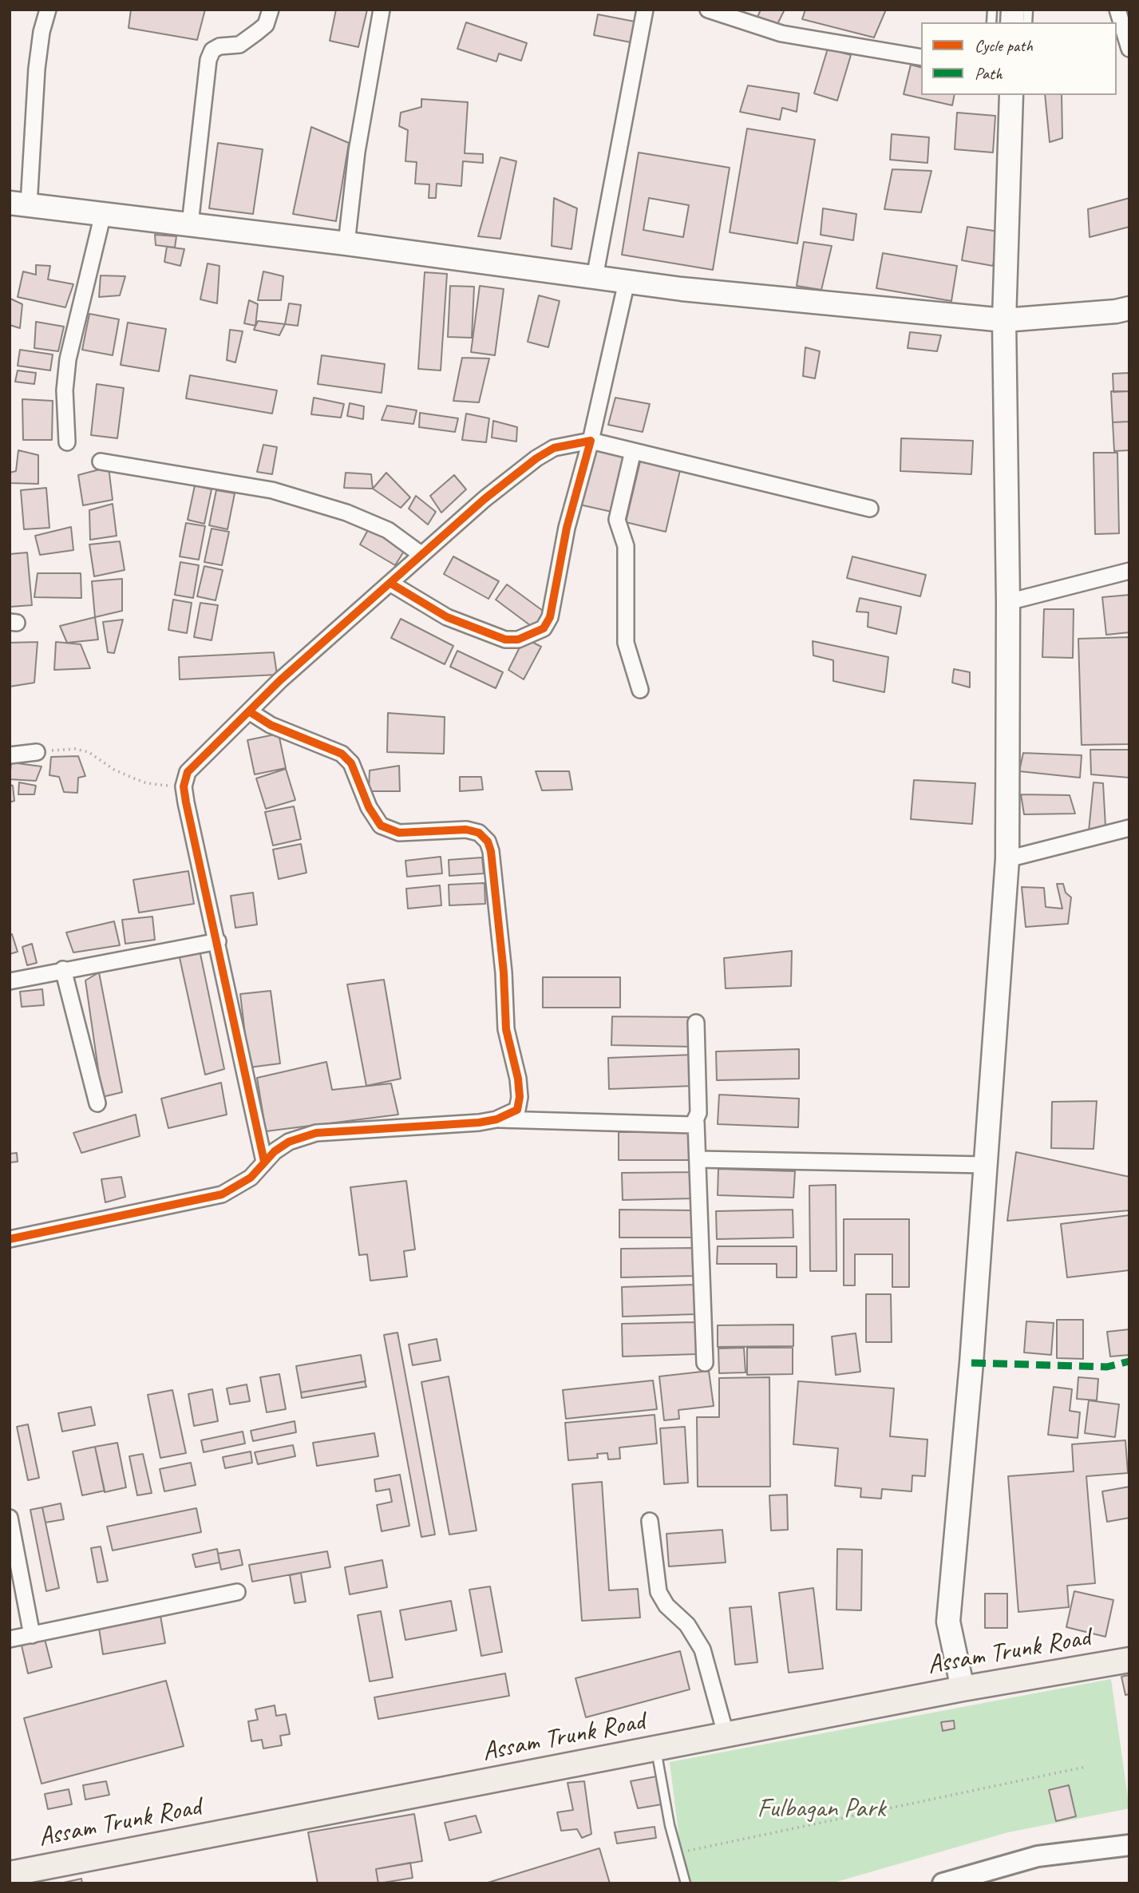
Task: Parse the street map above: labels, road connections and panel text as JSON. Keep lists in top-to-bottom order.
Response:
{
  "streets": {
    "main road": ["Assam Trunk Road"]
  },
  "parks": ["Fulbagan Park"],
  "legend": ["Cycle path", "Path"]
}
